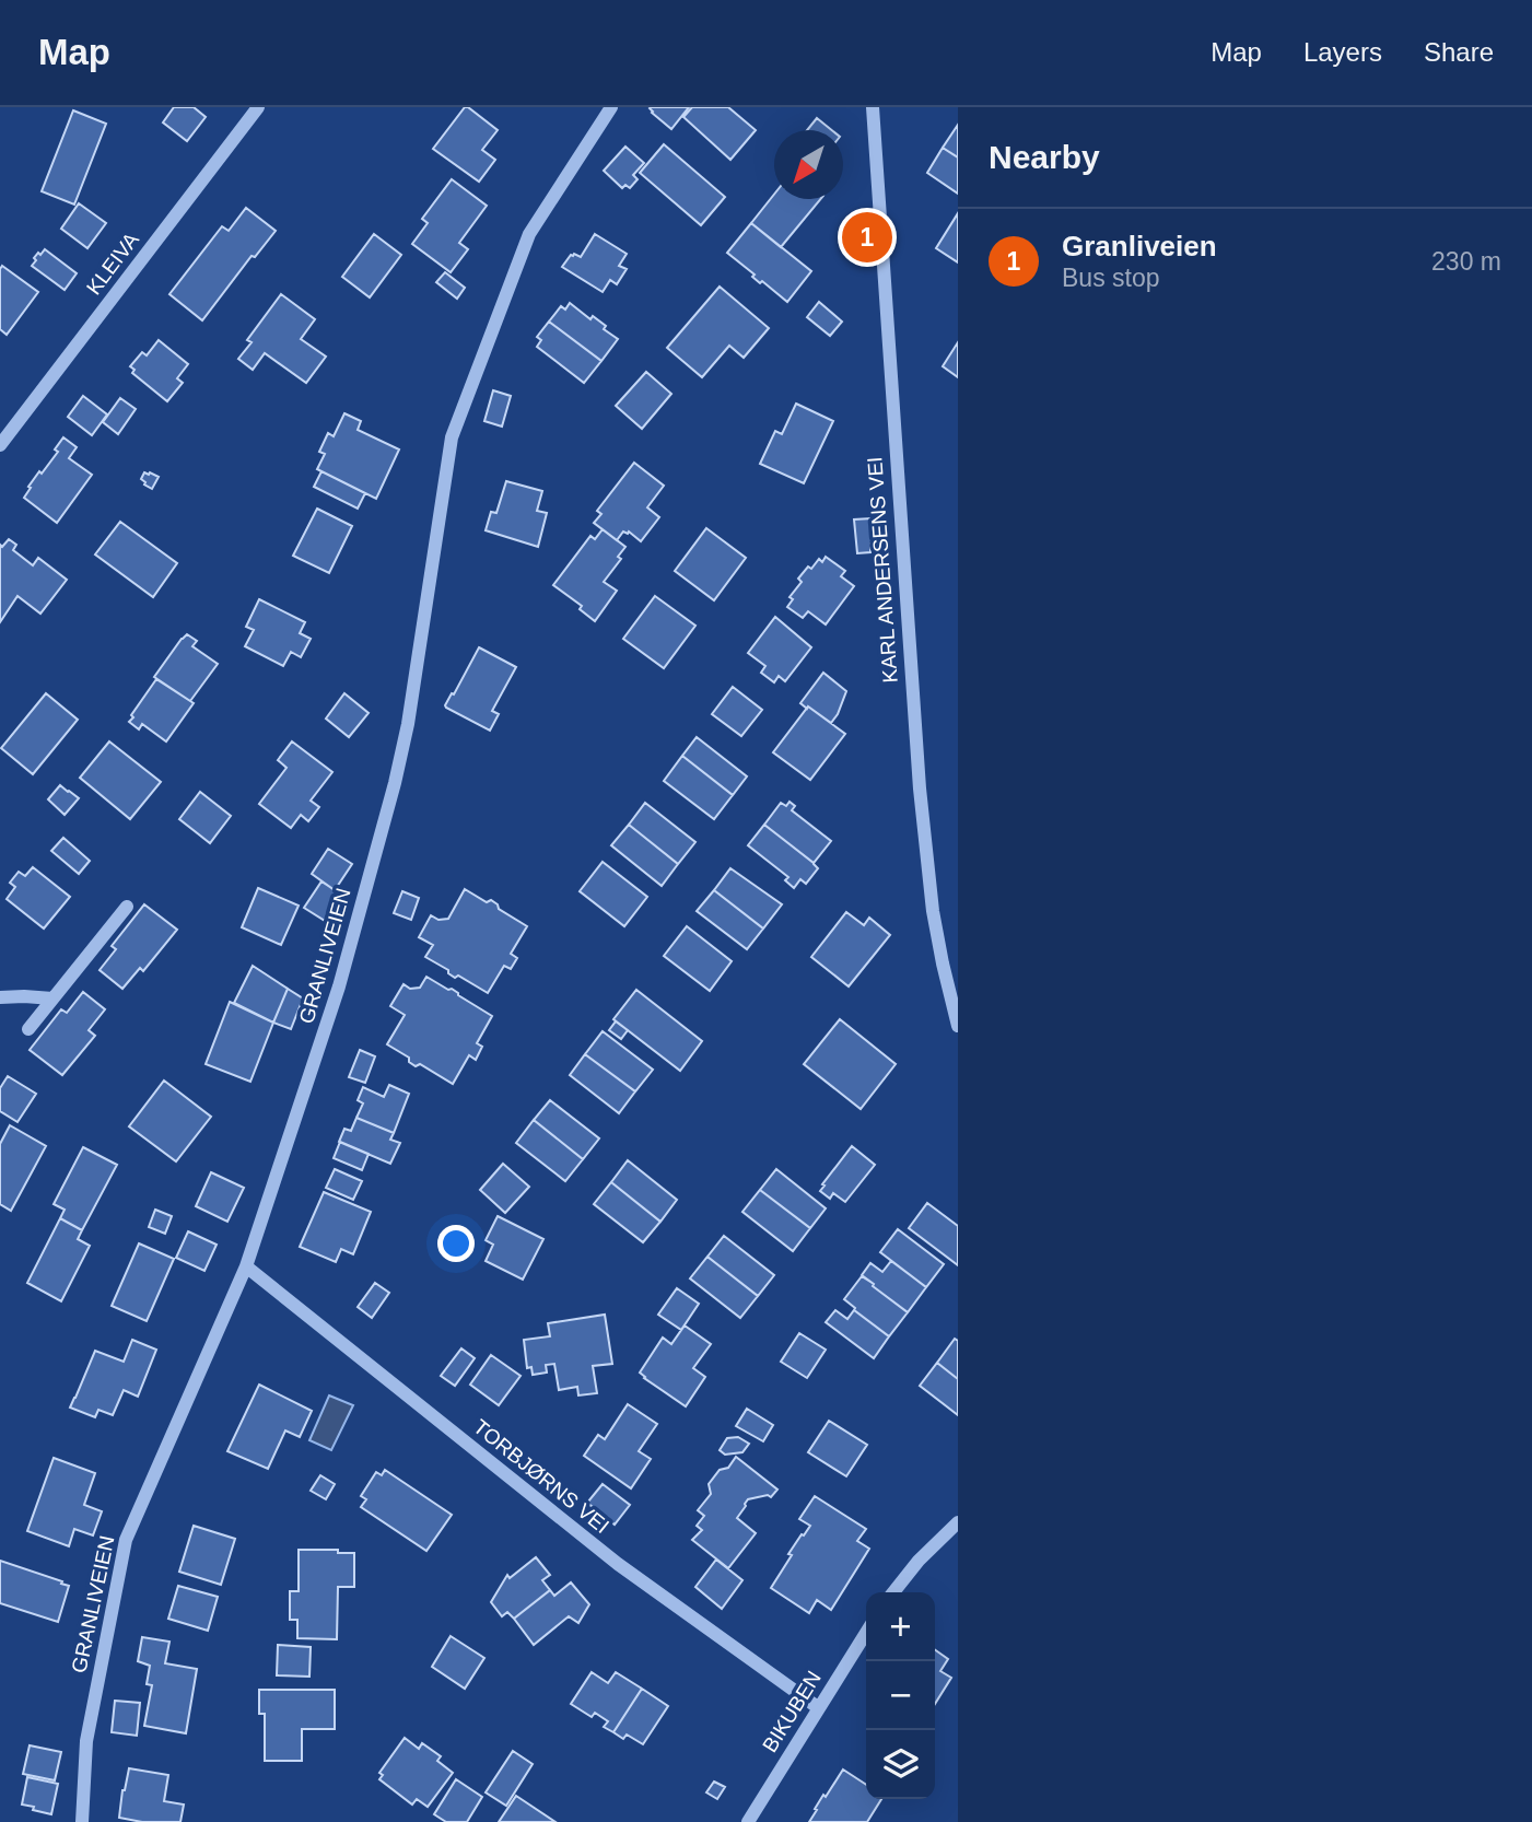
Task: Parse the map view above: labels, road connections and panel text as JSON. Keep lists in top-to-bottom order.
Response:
{
  "streets": {
    "street": [
      "KLEIVA",
      "KARL ANDERSENS VEI",
      "GRANLIVEIEN",
      "TORBJØRNS VEI",
      "BIKUBEN"
    ]
  },
  "crossings": [
    ["GRANLIVEIEN", "TORBJØRNS VEI"],
    ["TORBJØRNS VEI", "BIKUBEN"]
  ],
  "north": "bottom left",
  "page": {
    "header": "Map",
    "nav": ["Map", "Layers", "Share"],
    "heading": "Nearby",
    "list": [
      {
        "mark": "1",
        "name": "Granliveien",
        "note": "Bus stop",
        "value": "230 m"
      }
    ],
    "pins": "1",
    "map_buttons": ["+", "−"]
  }
}
